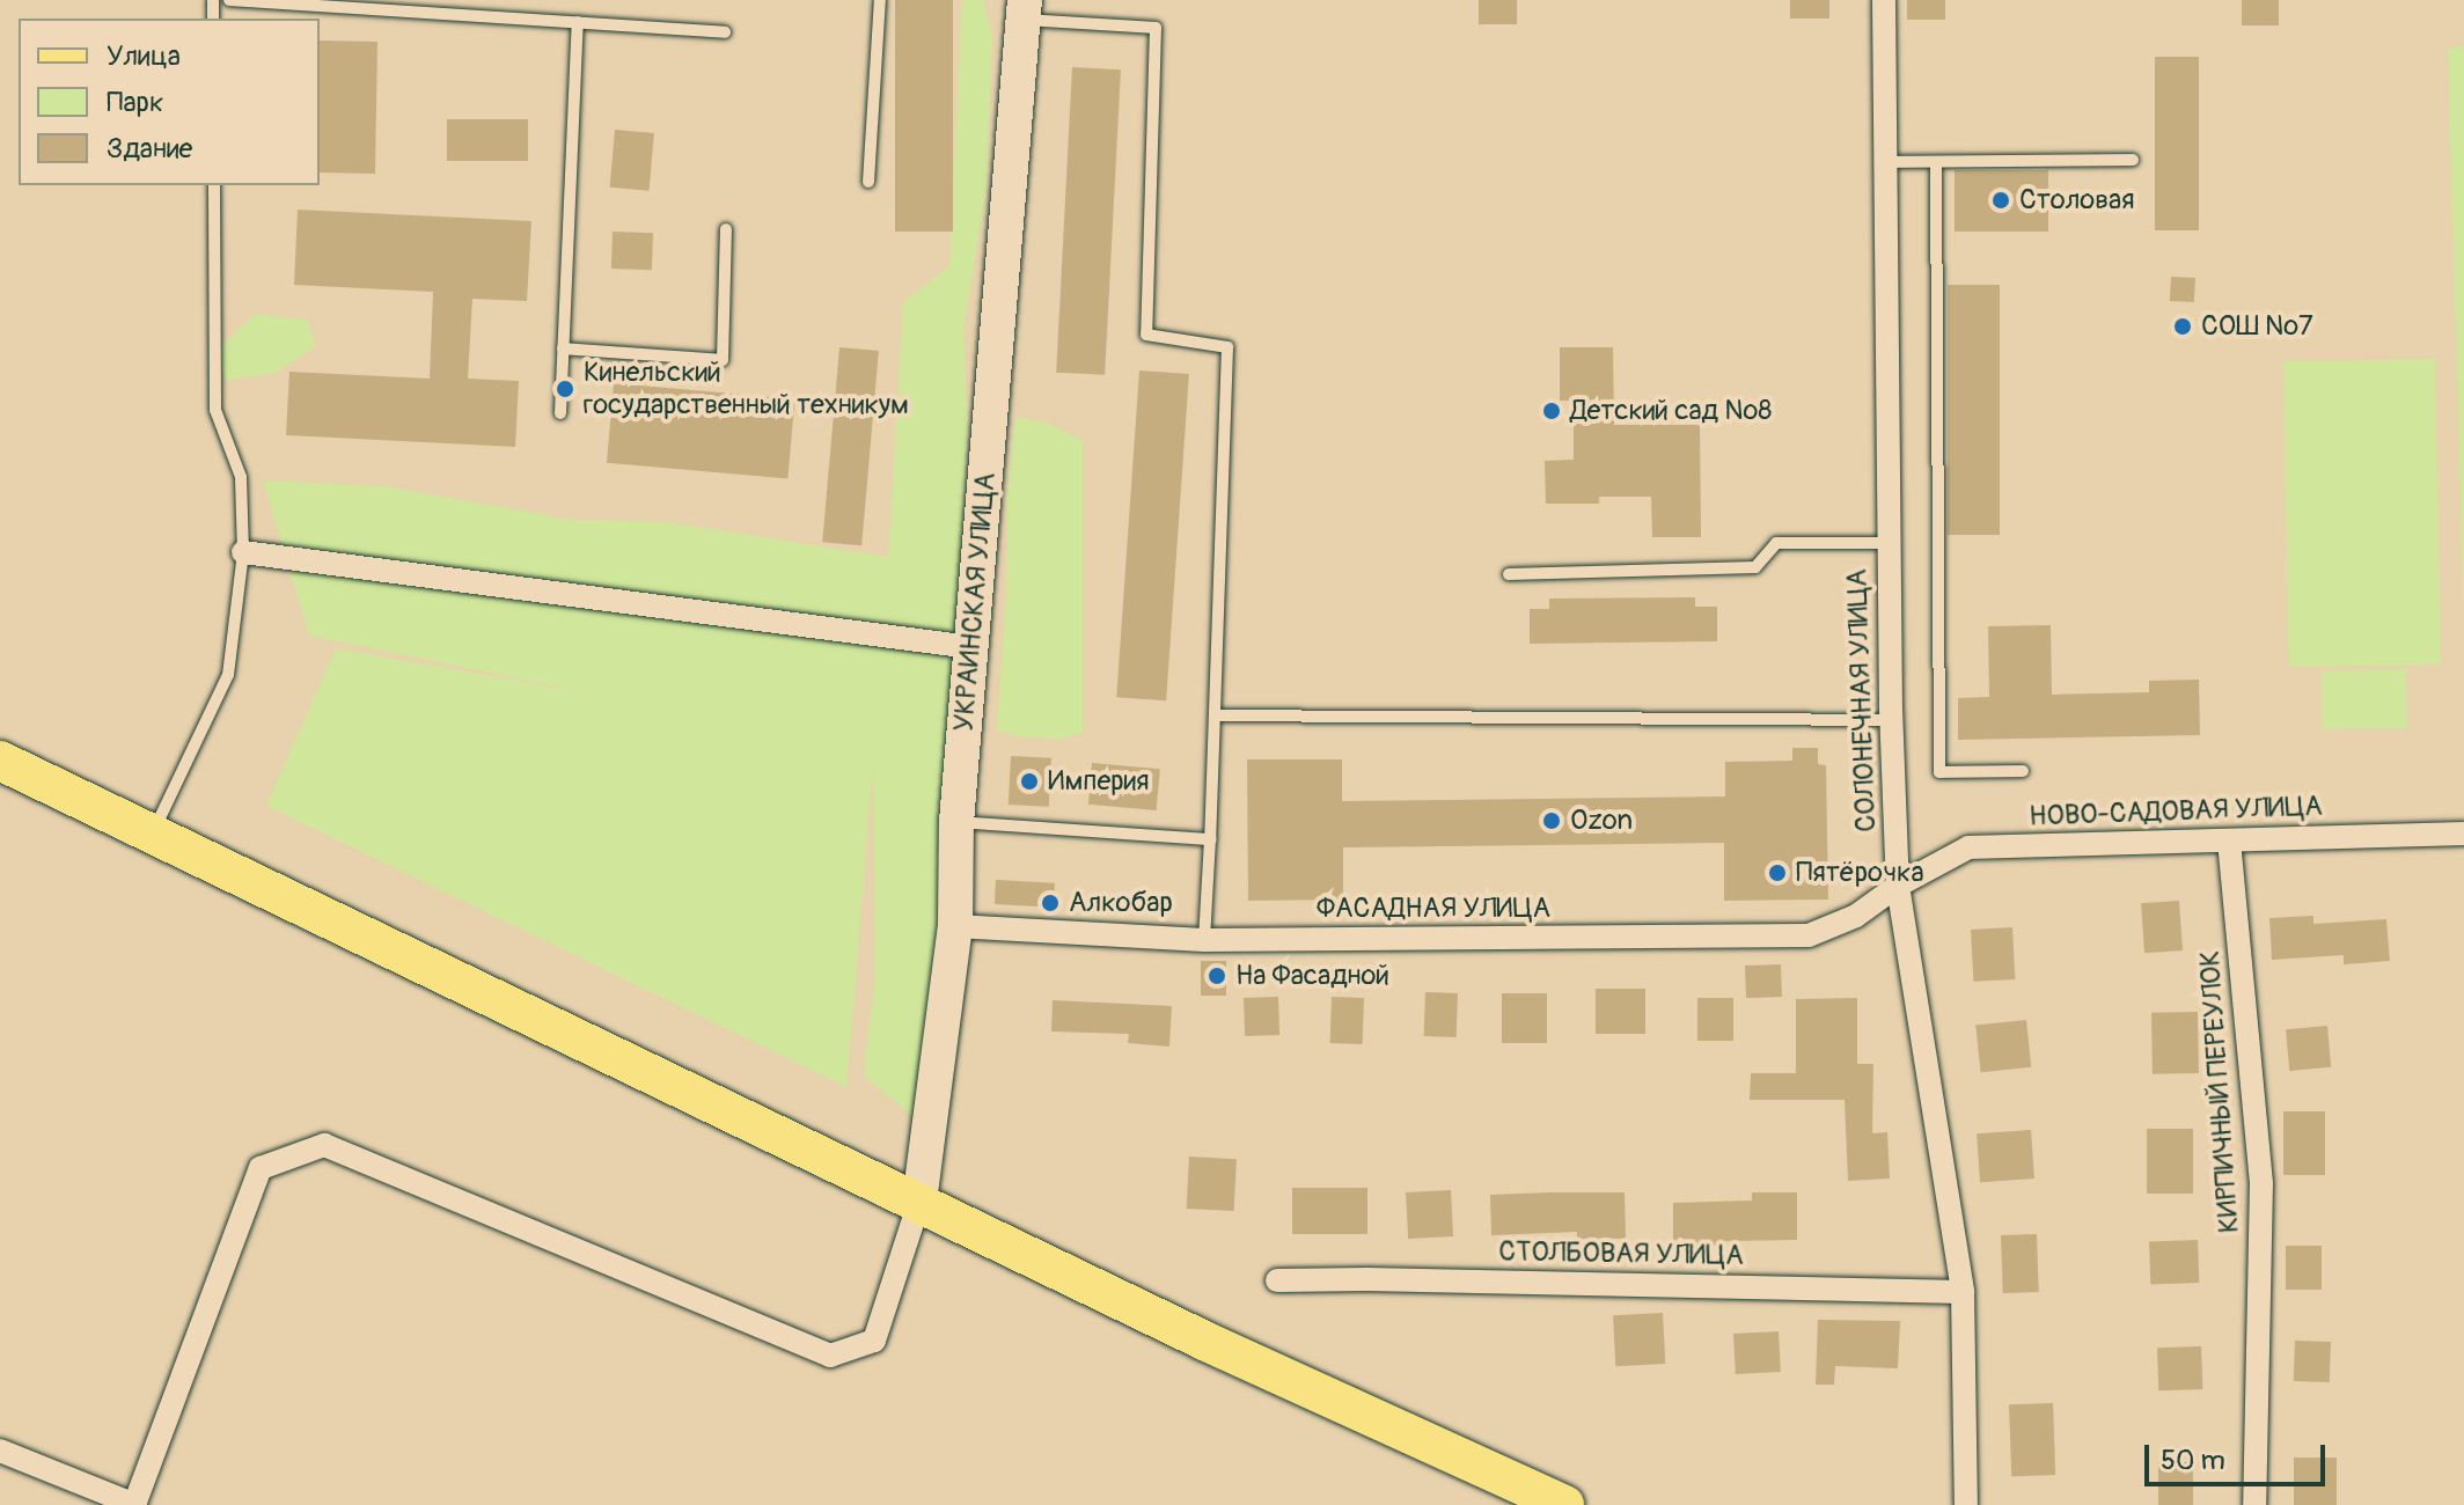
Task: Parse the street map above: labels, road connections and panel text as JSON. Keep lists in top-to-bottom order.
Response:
{
  "streets": {
    "main road": ["УКРАИНСКАЯ УЛИЦА"],
    "street": [
      "СОЛОНЕЧНАЯ УЛИЦА",
      "НОВО-САДОВАЯ УЛИЦА",
      "ФАСАДНАЯ УЛИЦА",
      "КИРПИЧНЫЙ ПЕРЕУЛОК",
      "СТОЛБОВАЯ УЛИЦА"
    ]
  },
  "crossings": [
    ["УКРАИНСКАЯ УЛИЦА", "ФАСАДНАЯ УЛИЦА"],
    ["СОЛОНЕЧНАЯ УЛИЦА", "НОВО-САДОВАЯ УЛИЦА"],
    ["СОЛОНЕЧНАЯ УЛИЦА", "ФАСАДНАЯ УЛИЦА"],
    ["СОЛОНЕЧНАЯ УЛИЦА", "СТОЛБОВАЯ УЛИЦА"],
    ["НОВО-САДОВАЯ УЛИЦА", "ФАСАДНАЯ УЛИЦА"],
    ["НОВО-САДОВАЯ УЛИЦА", "КИРПИЧНЫЙ ПЕРЕУЛОК"]
  ],
  "places": [
    "Столовая",
    "СОШ №7",
    "Кинельский государственный техникум",
    "Детский сад №8",
    "Империя",
    "Ozon",
    "Пятёрочка",
    "Алкобар",
    "На Фасадной"
  ],
  "legend": ["Улица", "Парк", "Здание"],
  "scale_bar": "50 m"
}
